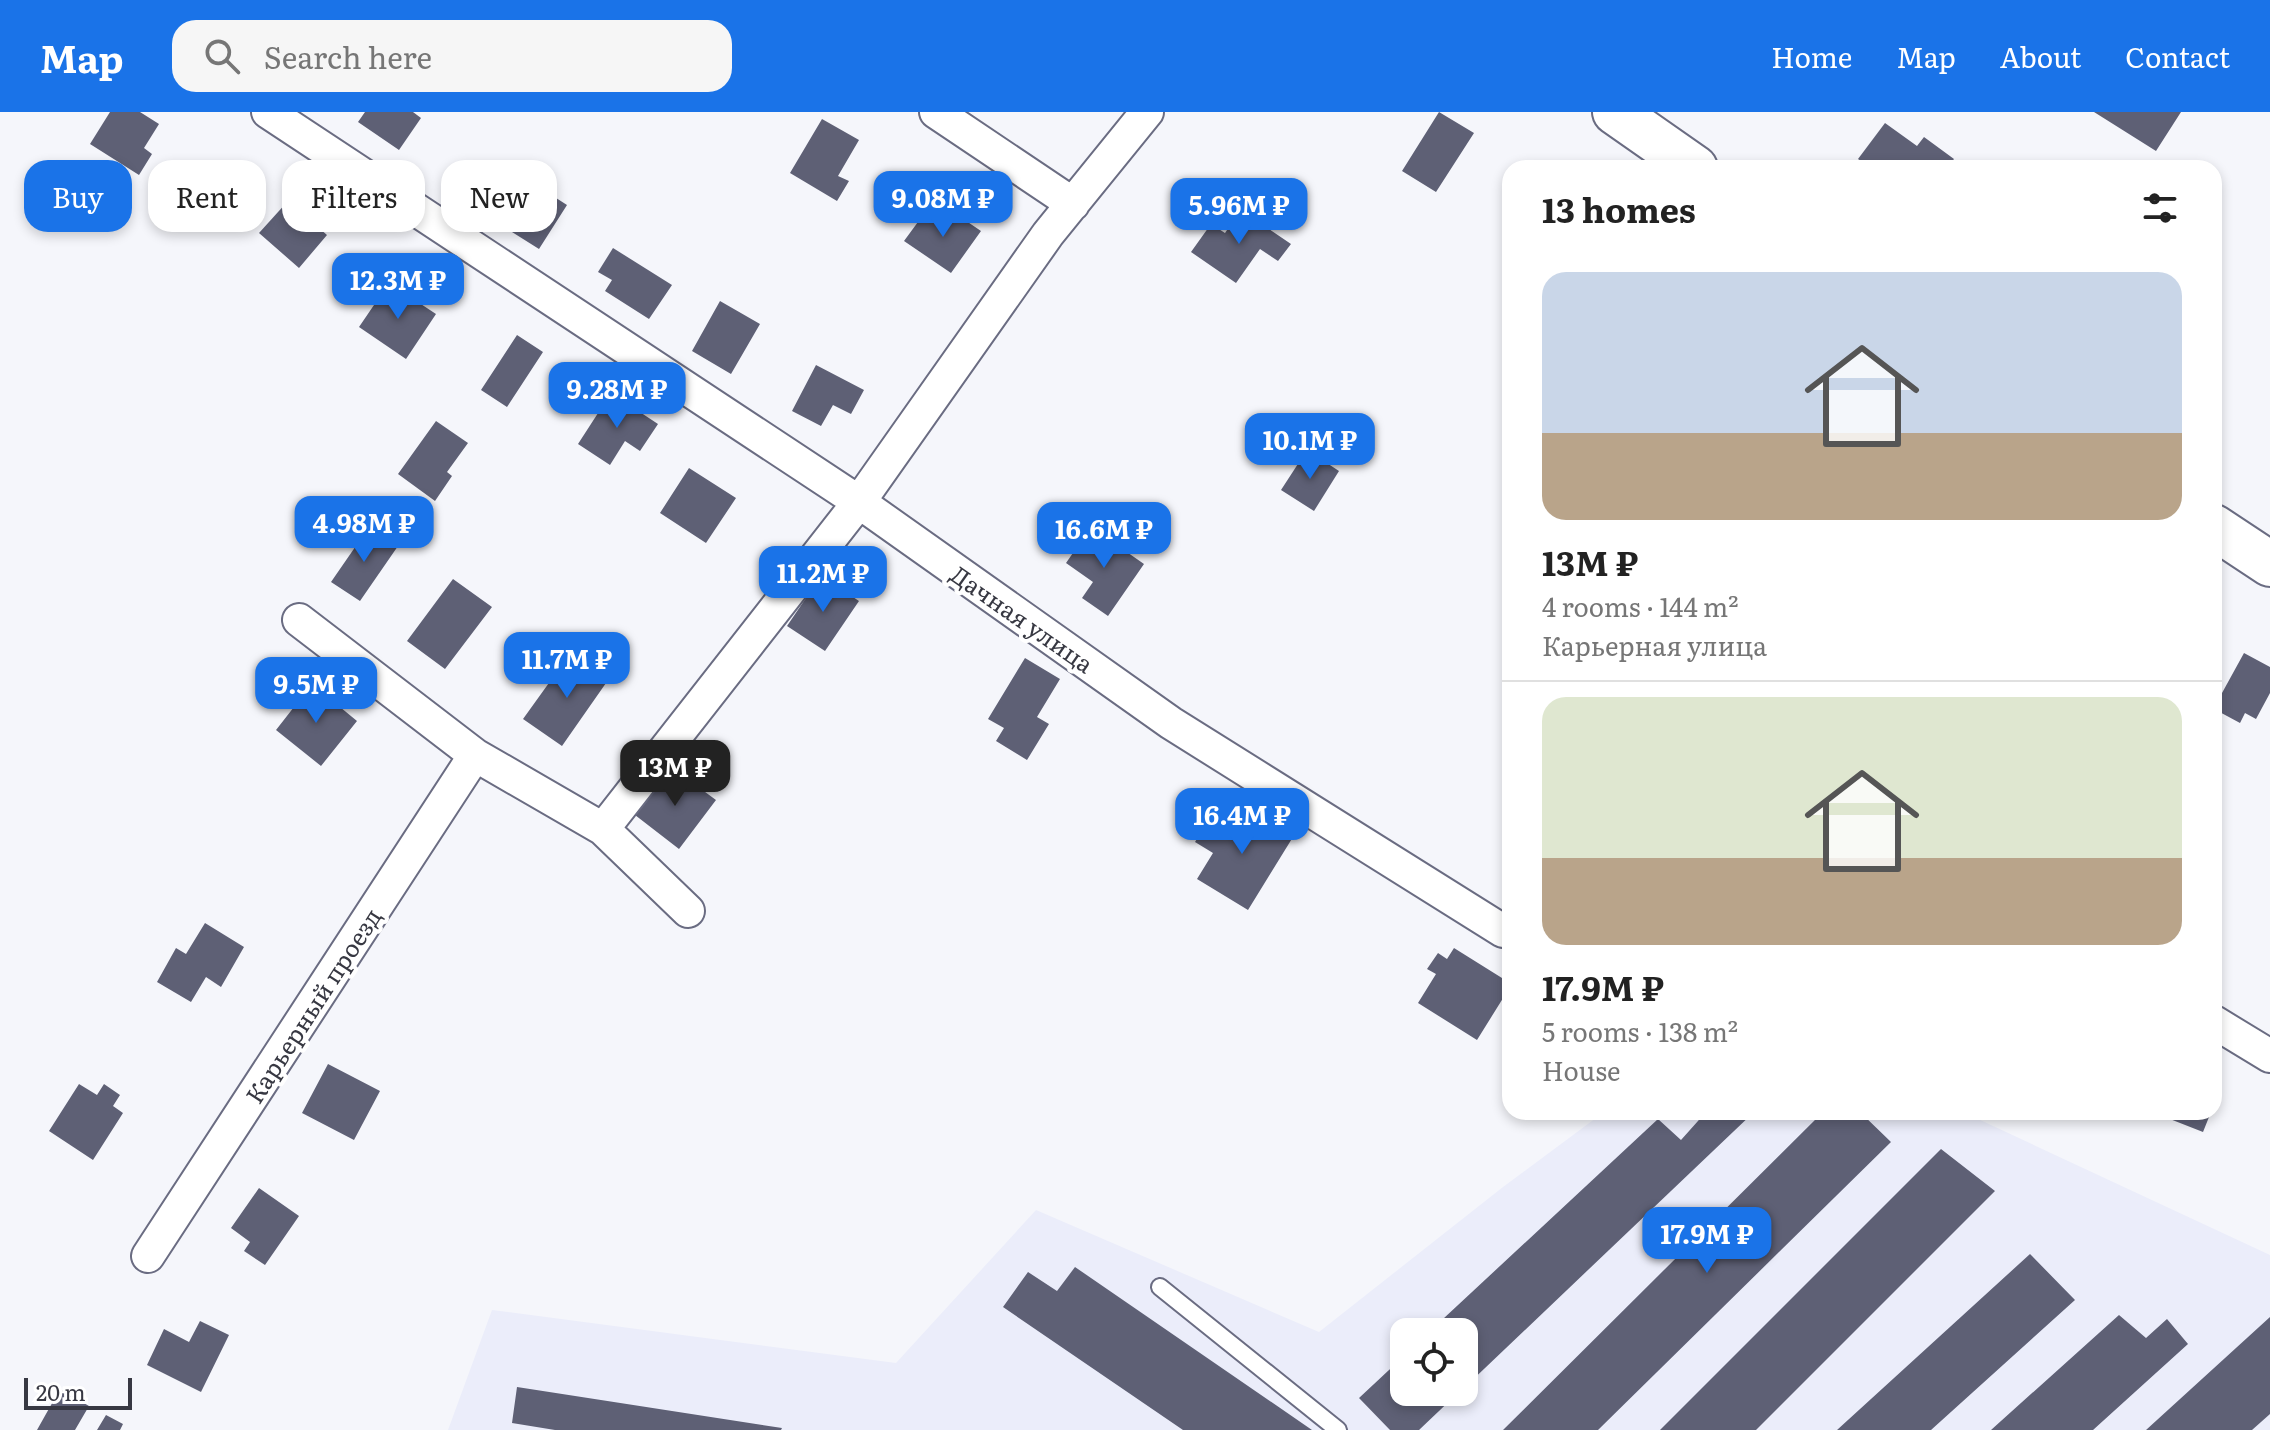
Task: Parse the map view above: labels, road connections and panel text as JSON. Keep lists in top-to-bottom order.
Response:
{
  "streets": {
    "street": ["Дачная улица", "Карьерный проезд"]
  },
  "scale_bar": "20 m",
  "page": {
    "header": "Map",
    "search": "Search here",
    "nav": [
      "Home",
      "Map",
      "About",
      "Contact"
    ],
    "chip": [
      "Buy",
      "Rent",
      "Filters",
      "New"
    ],
    "heading": "13 homes",
    "price": [
      "9.08M ₽",
      "5.96M ₽",
      "12.3M ₽",
      "9.28M ₽",
      "10.1M ₽",
      "4.98M ₽",
      "16.6M ₽",
      "11.2M ₽",
      "11.7M ₽",
      "9.5M ₽",
      "13M ₽",
      "16.4M ₽",
      "17.9M ₽"
    ],
    "list": [
      {
        "name": "13M ₽",
        "note": "4 rooms · 144 m² · Карьерная улица"
      },
      {
        "name": "17.9M ₽",
        "note": "5 rooms · 138 m² · House"
      }
    ],
    "scale": "20 m"
  }
}
